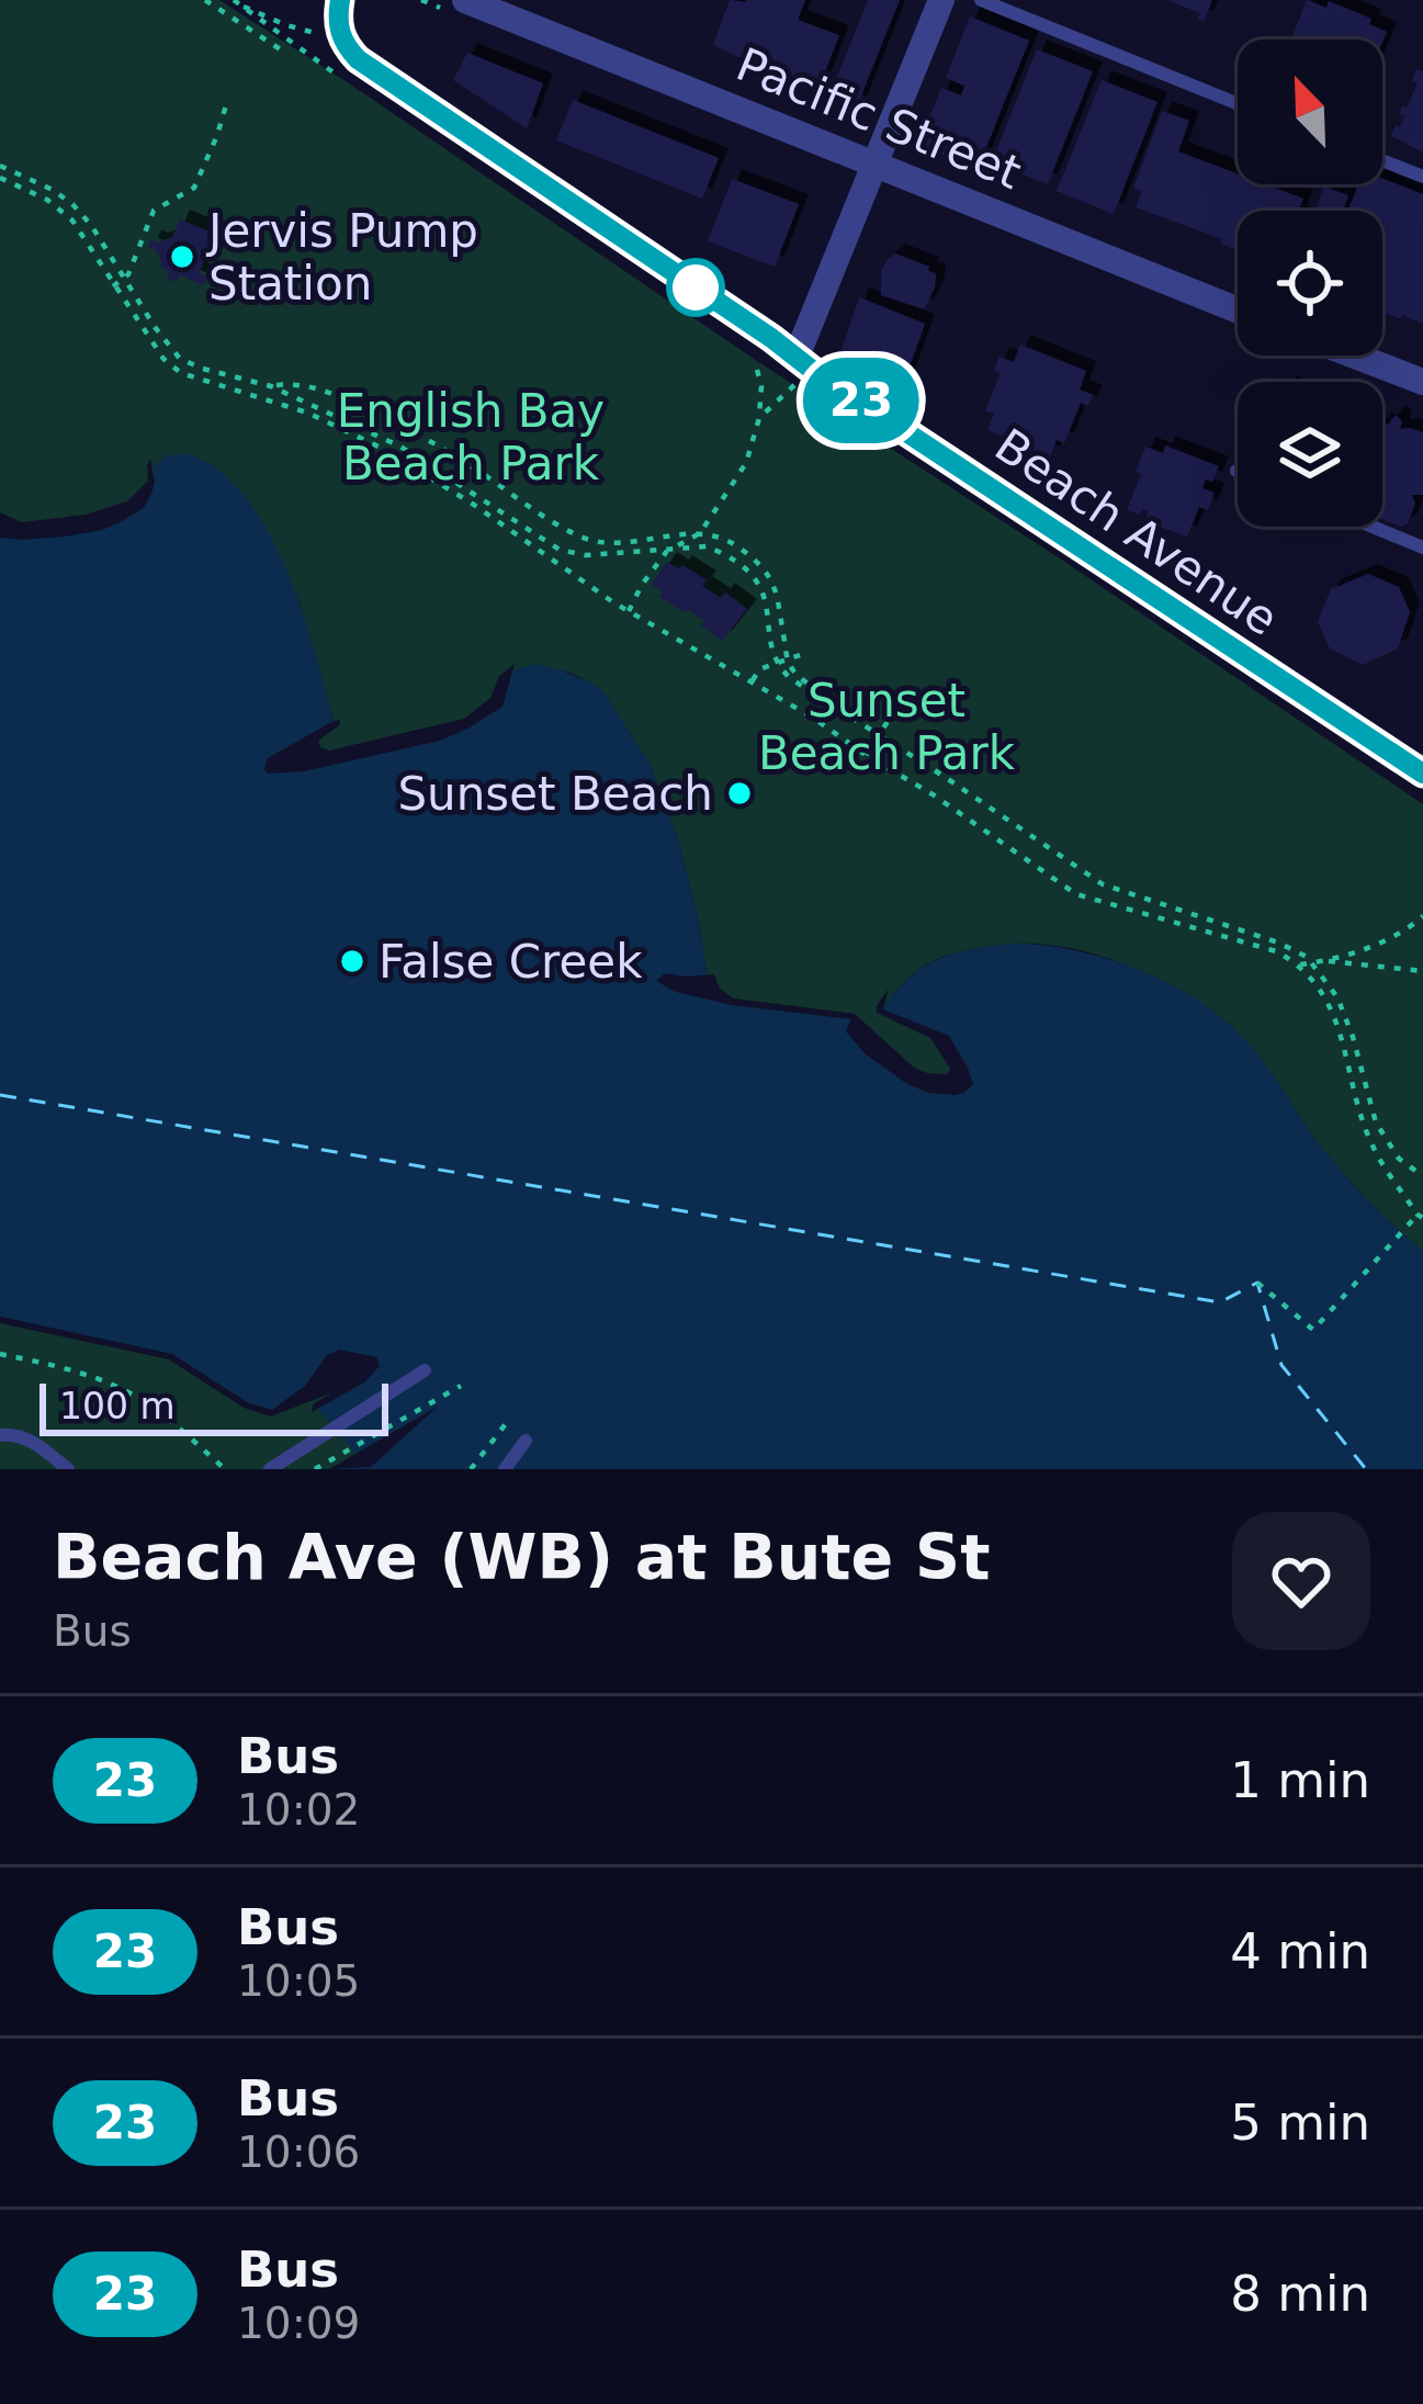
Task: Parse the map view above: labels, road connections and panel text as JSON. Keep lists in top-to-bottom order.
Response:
{
  "streets": {
    "street": ["Pacific Street", "Beach Avenue"]
  },
  "parks": ["English Bay Beach Park", "Sunset Beach Park"],
  "places": ["Jervis Pump Station", "Sunset Beach", "False Creek"],
  "lines": ["bus line 23"],
  "scale_bar": "100 m",
  "north": "top left",
  "page": {
    "on_map": "23",
    "scale": "100 m",
    "heading": ["Beach Ave (WB) at Bute St", "Bus"],
    "list": [
      {
        "mark": "23",
        "name": "Bus",
        "note": "10:02",
        "value": "1 min"
      },
      {
        "mark": "23",
        "name": "Bus",
        "note": "10:05",
        "value": "4 min"
      },
      {
        "mark": "23",
        "name": "Bus",
        "note": "10:06",
        "value": "5 min"
      },
      {
        "mark": "23",
        "name": "Bus",
        "note": "10:09",
        "value": "8 min"
      }
    ]
  }
}
